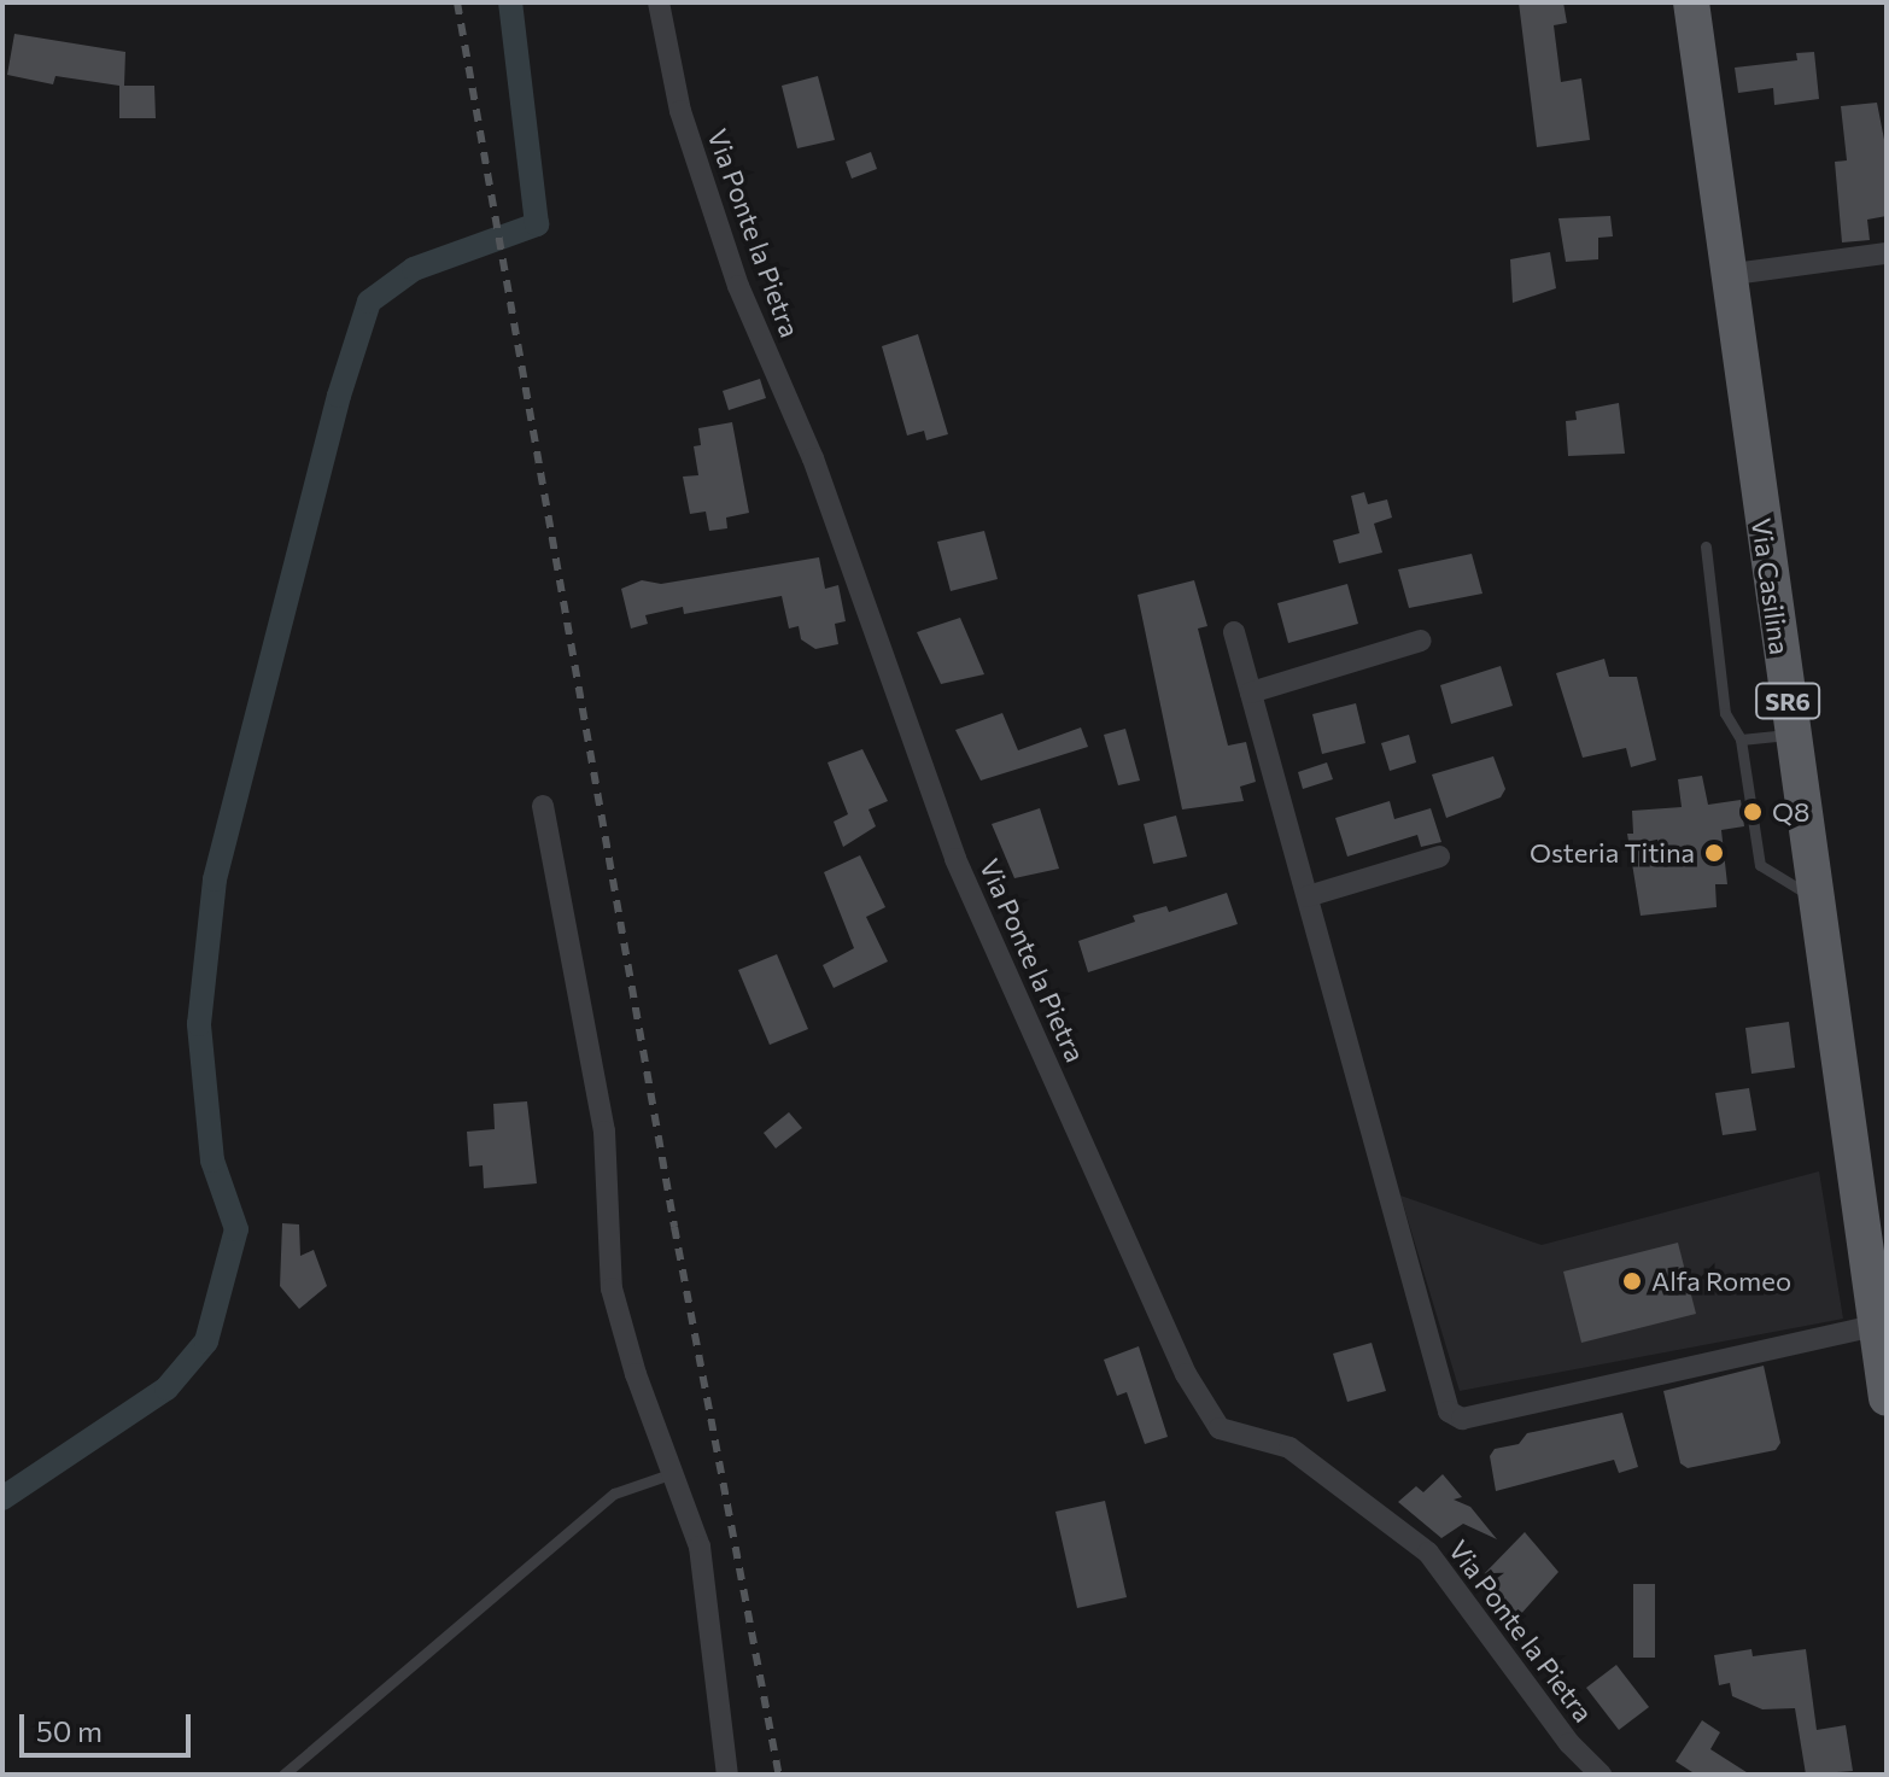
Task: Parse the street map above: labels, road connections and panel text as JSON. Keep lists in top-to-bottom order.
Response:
{
  "streets": {
    "main road": ["Via Casilina", "SR6"],
    "street": ["Via Ponte la Pietra"]
  },
  "places": ["Q8", "Osteria Titina", "Alfa Romeo"],
  "scale_bar": "50 m"
}
